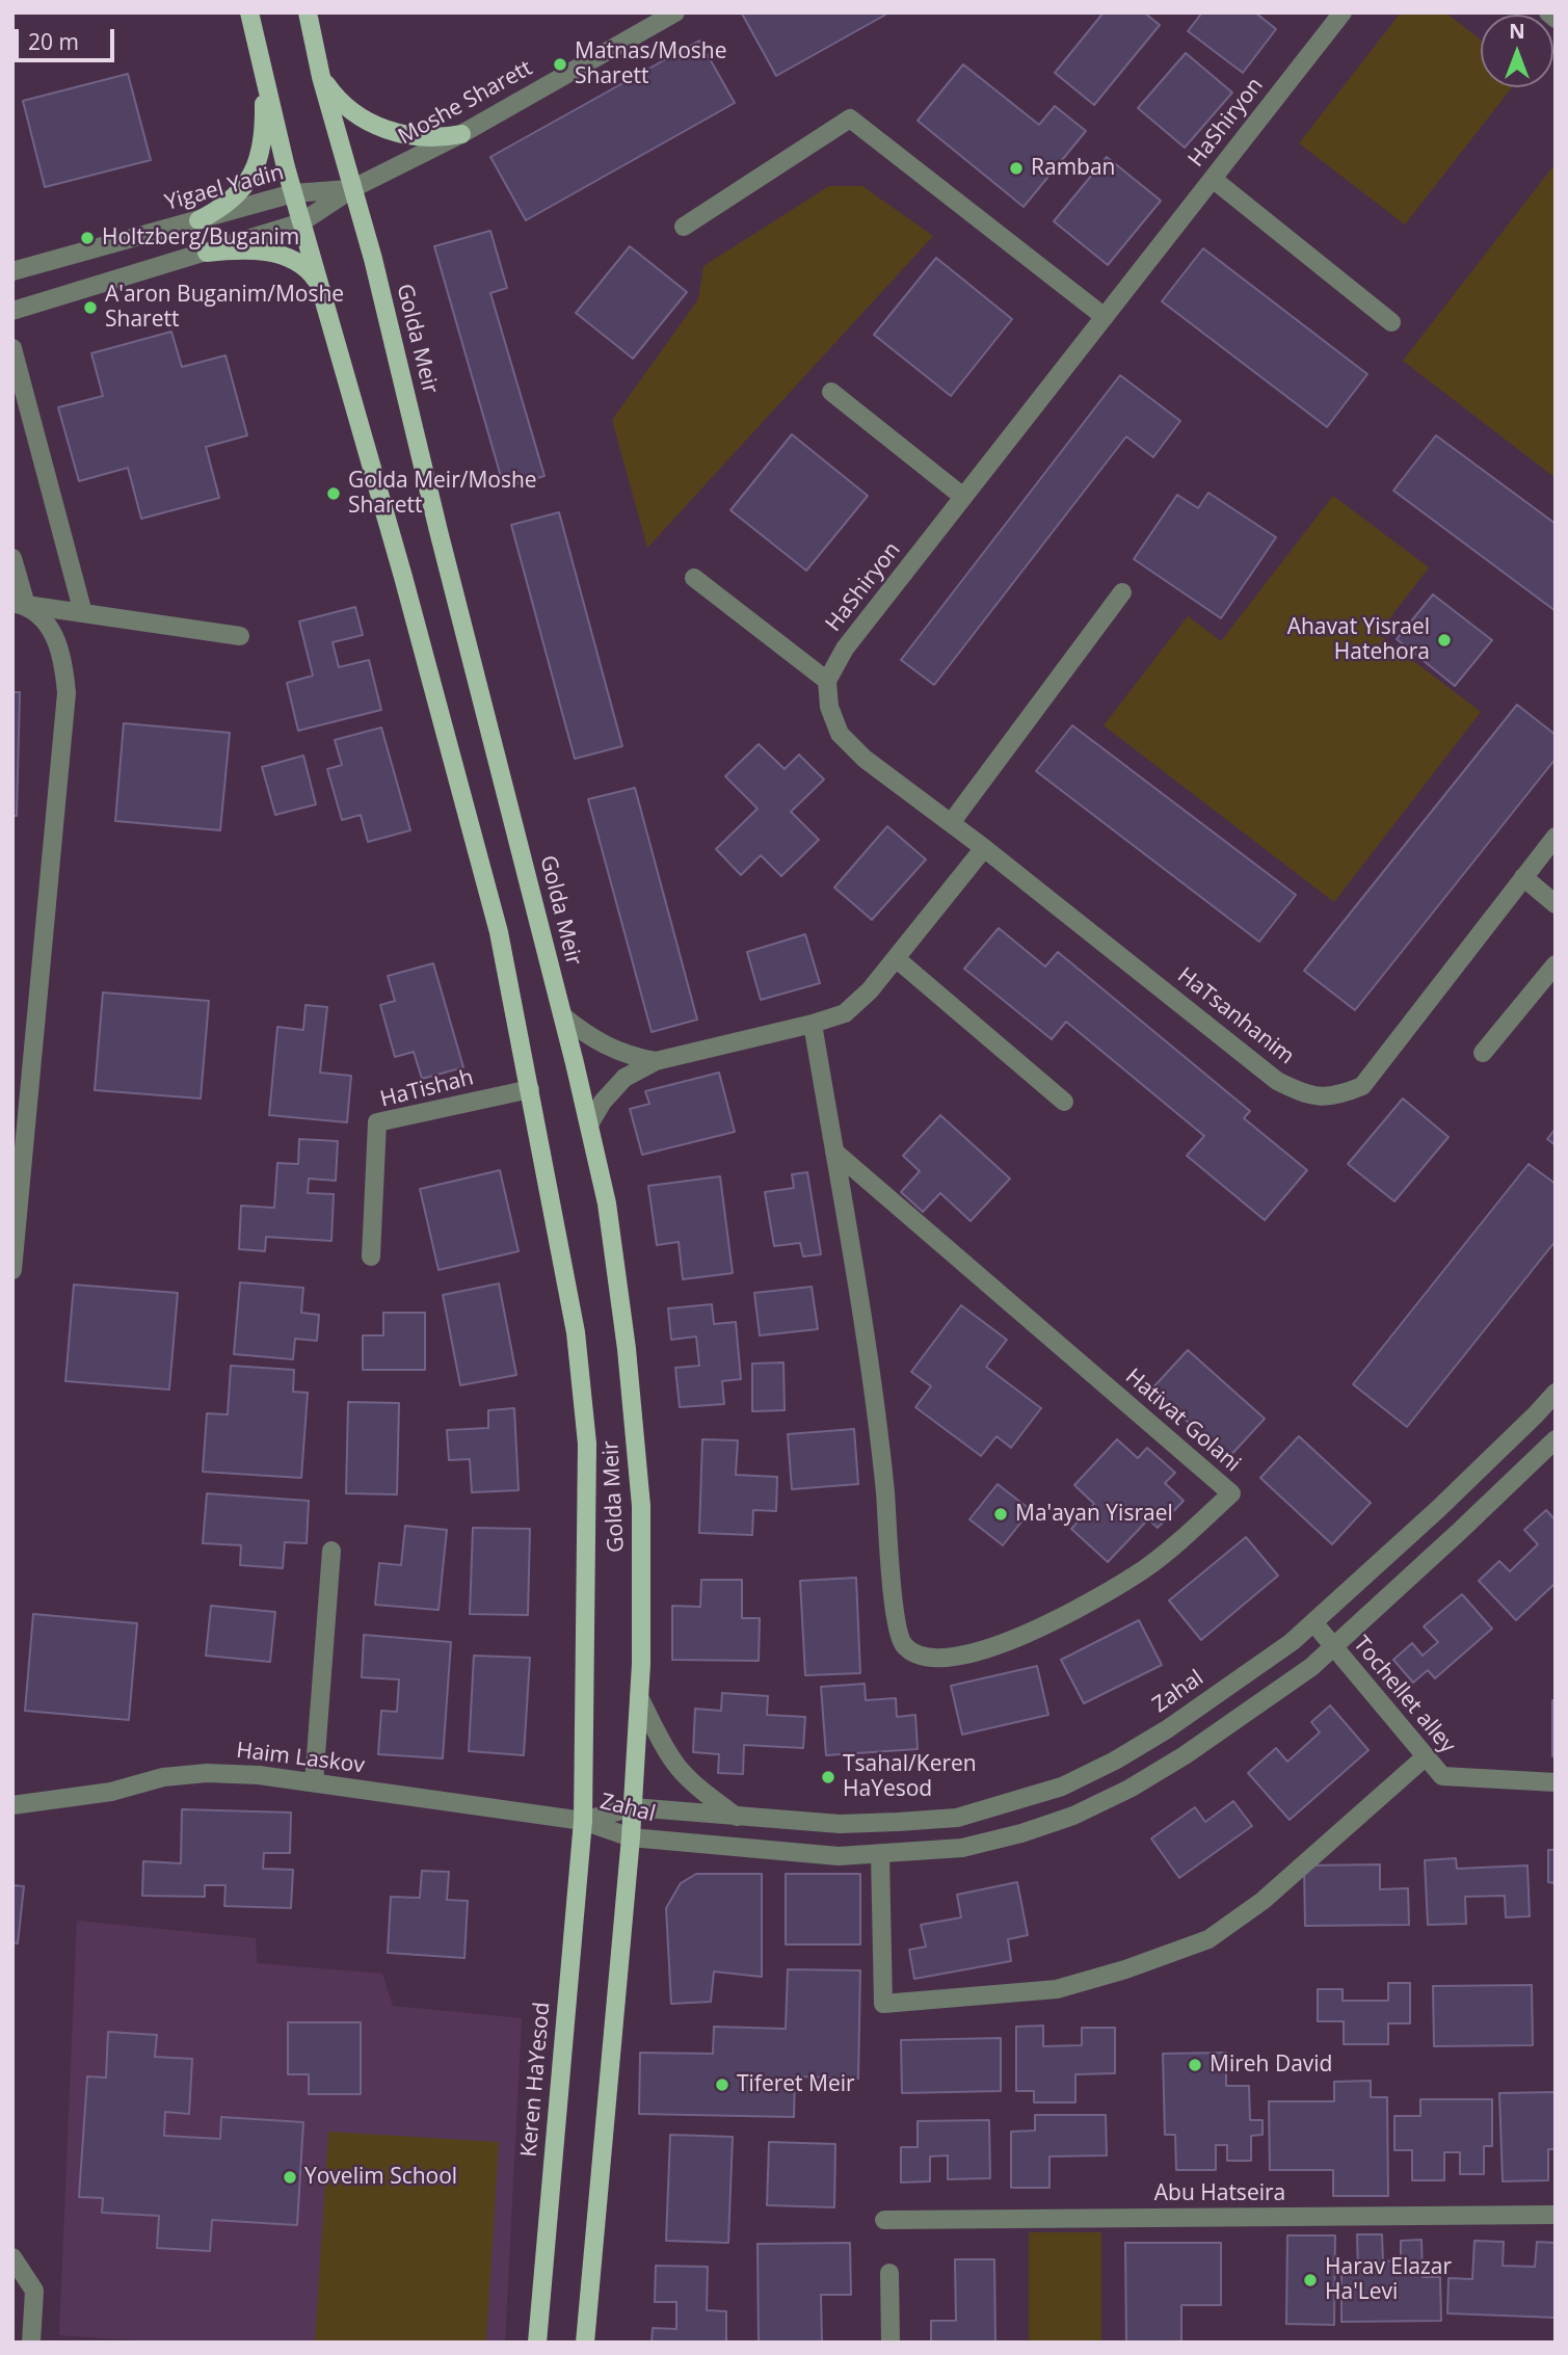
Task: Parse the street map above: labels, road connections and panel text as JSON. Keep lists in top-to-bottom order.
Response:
{
  "streets": {
    "main road": ["Golda Meir", "Keren HaYesod"],
    "street": [
      "Moshe Sharett",
      "HaShiryon",
      "Yigael Yadin",
      "HaTsanhanim",
      "HaTishah",
      "Hativat Golani",
      "Zahal",
      "Tochellet alley",
      "Haim Laskov",
      "Abu Hatseira"
    ]
  },
  "crossings": [
    ["Moshe Sharett", "Yigael Yadin"],
    ["Moshe Sharett", "Golda Meir"],
    ["Yigael Yadin", "Golda Meir"],
    ["Golda Meir", "HaTishah"],
    ["Golda Meir", "Zahal"],
    ["Golda Meir", "Haim Laskov"],
    ["Golda Meir", "Keren HaYesod"],
    ["Zahal", "Tochellet alley"],
    ["Zahal", "Haim Laskov"],
    ["Zahal", "Keren HaYesod"],
    ["Haim Laskov", "Keren HaYesod"]
  ],
  "places": [
    "Matnas/Moshe Sharett",
    "Ramban",
    "Holtzberg/Buganim",
    "A'aron Buganim/Moshe Sharett",
    "Golda Meir/Moshe Sharett",
    "Ahavat Yisrael Hatehora",
    "Ma'ayan Yisrael",
    "Tsahal/Keren HaYesod",
    "Mireh David",
    "Tiferet Meir",
    "Yovelim School",
    "Harav Elazar Ha'Levi"
  ],
  "scale_bar": "20 m",
  "north": "top"
}
